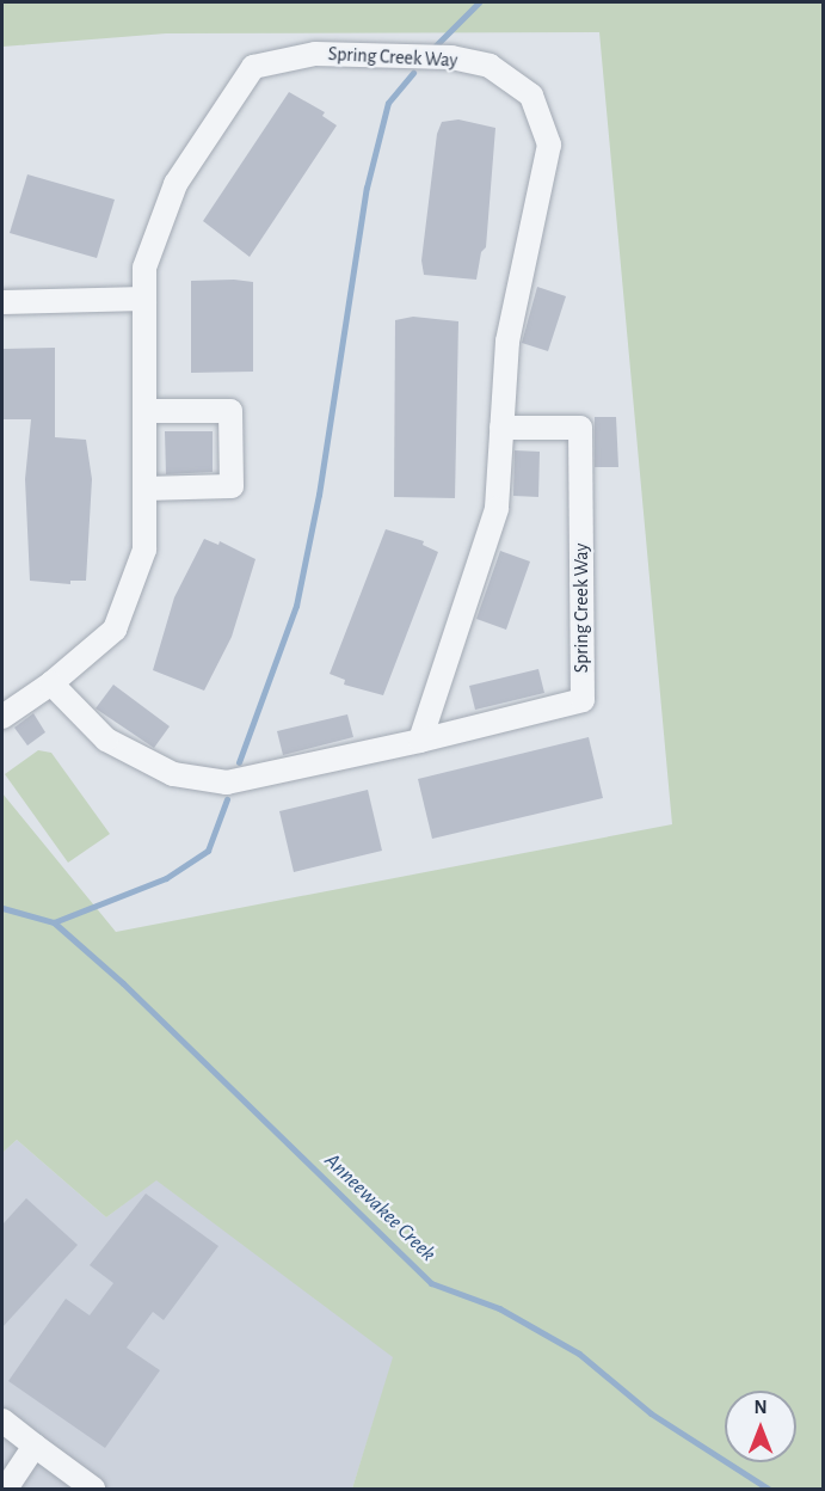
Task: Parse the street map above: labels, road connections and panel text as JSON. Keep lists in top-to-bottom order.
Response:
{
  "streets": {
    "street": ["Spring Creek Way"]
  },
  "water": ["Anneewakee Creek"],
  "north": "top"
}
